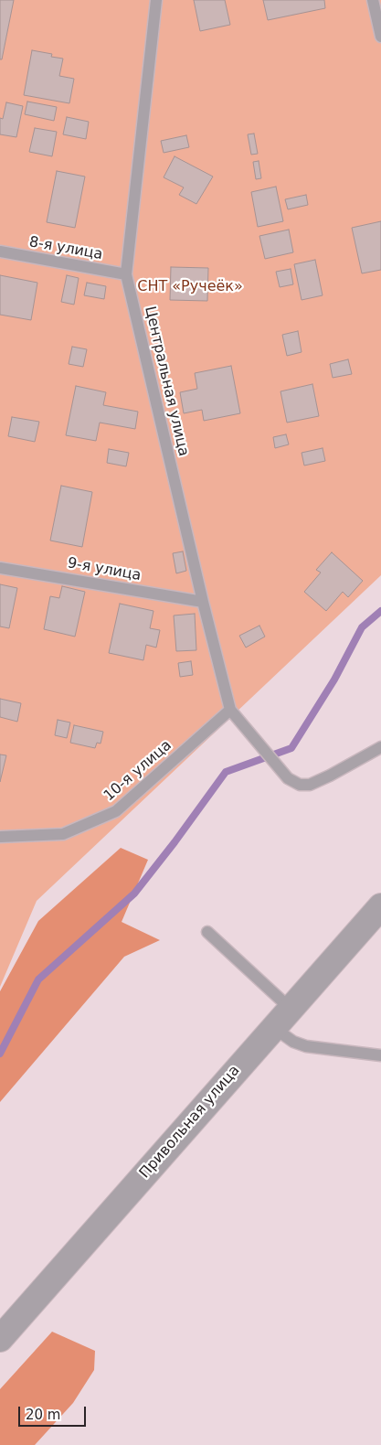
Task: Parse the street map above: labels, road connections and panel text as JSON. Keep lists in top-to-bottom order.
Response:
{
  "streets": {
    "street": ["Привольная улица"],
    "lane": [
      "8-я улица",
      "Центральная улица",
      "9-я улица",
      "10-я улица"
    ]
  },
  "crossings": [
    ["8-я улица", "Центральная улица"],
    ["Центральная улица", "9-я улица"],
    ["Центральная улица", "10-я улица"]
  ],
  "parks": ["СНТ «Ручеёк»"],
  "scale_bar": "20 m"
}
